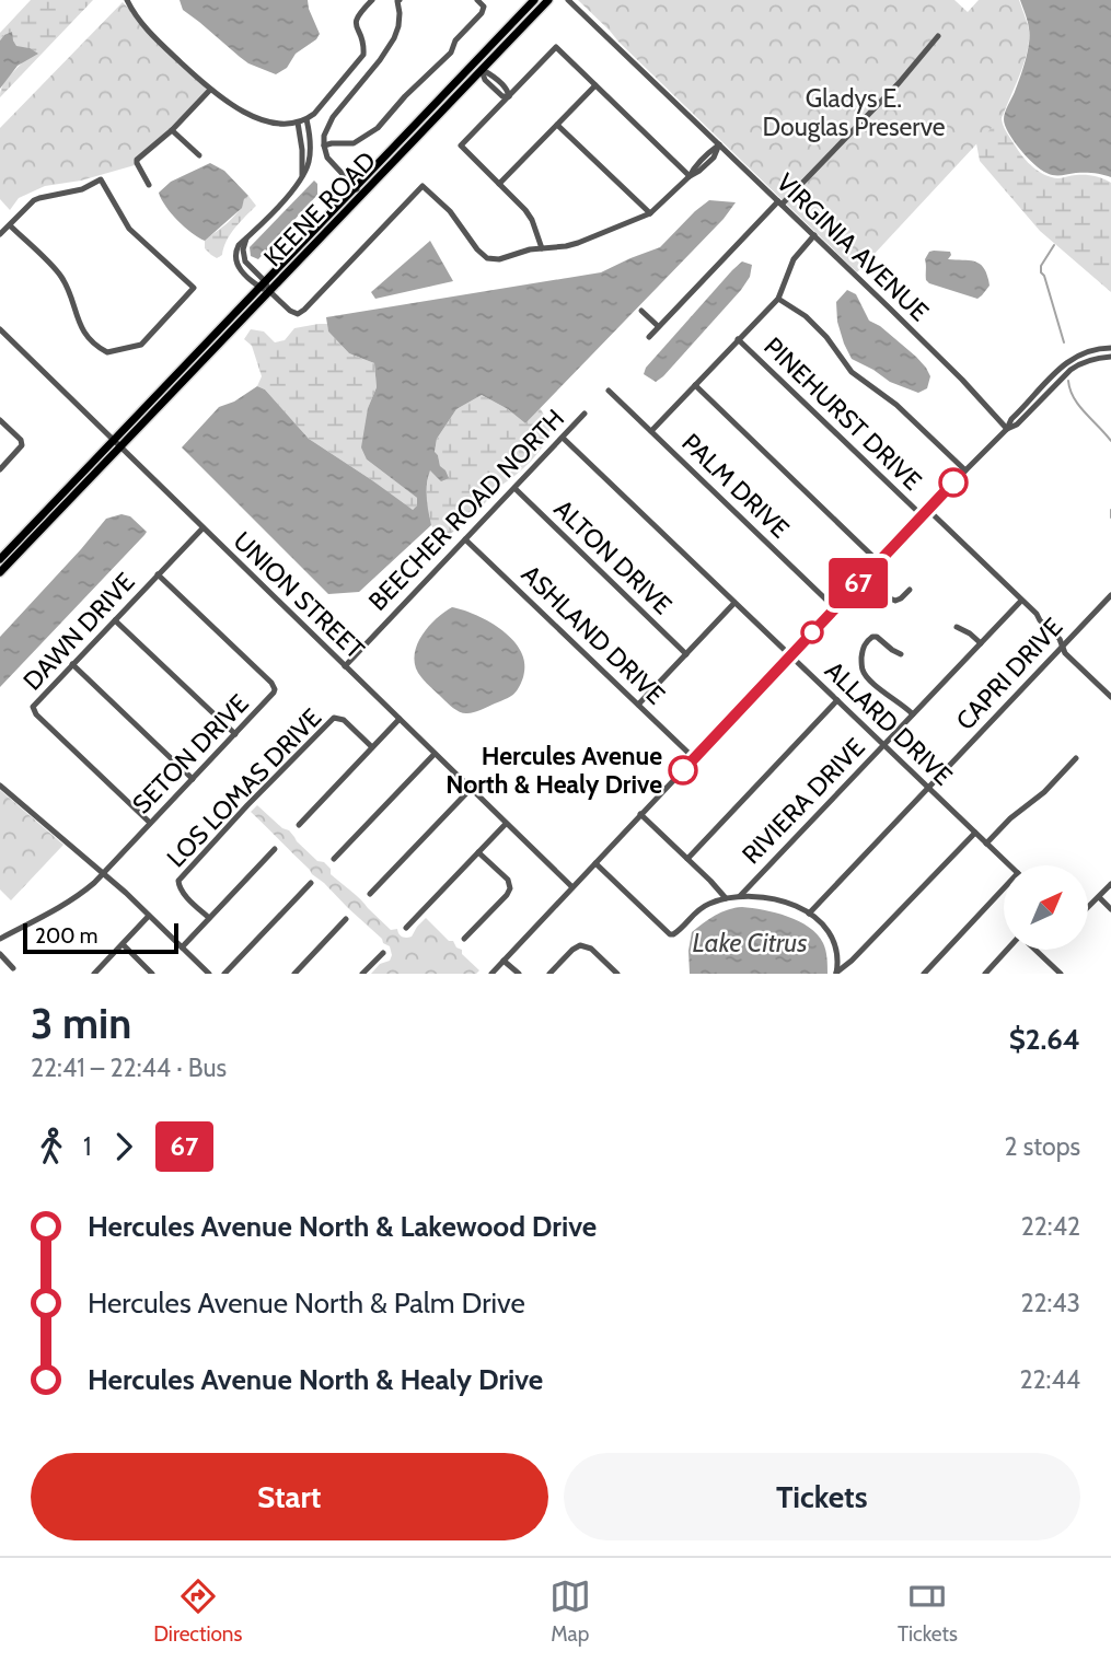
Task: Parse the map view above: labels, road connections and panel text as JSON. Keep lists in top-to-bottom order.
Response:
{
  "streets": {
    "main road": ["KEENE ROAD"],
    "street": [
      "VIRGINIA AVENUE",
      "PINEHURST DRIVE",
      "PALM DRIVE",
      "BEECHER ROAD NORTH",
      "ALTON DRIVE",
      "UNION STREET",
      "DAWN DRIVE",
      "ASHLAND DRIVE",
      "CAPRI DRIVE",
      "ALLARD DRIVE",
      "SETON DRIVE",
      "LOS LOMAS DRIVE",
      "RIVIERA DRIVE"
    ]
  },
  "crossings": [
    ["KEENE ROAD", "UNION STREET"],
    ["PINEHURST DRIVE", "CAPRI DRIVE"],
    ["PINEHURST DRIVE", "RIVIERA DRIVE"],
    ["BEECHER ROAD NORTH", "ALTON DRIVE"],
    ["BEECHER ROAD NORTH", "UNION STREET"],
    ["BEECHER ROAD NORTH", "ASHLAND DRIVE"],
    ["BEECHER ROAD NORTH", "ALLARD DRIVE"],
    ["UNION STREET", "DAWN DRIVE"],
    ["DAWN DRIVE", "SETON DRIVE"],
    ["CAPRI DRIVE", "ALLARD DRIVE"],
    ["ALLARD DRIVE", "RIVIERA DRIVE"]
  ],
  "water": ["Lake Citrus"],
  "parks": ["Gladys E. Douglas Preserve"],
  "places": ["Hercules Avenue North & Healy Drive"],
  "lines": ["bus line 67"],
  "scale_bar": "200 m",
  "north": "top right",
  "page": {
    "on_map": "67",
    "scale": "200 m",
    "heading": ["3 min", "22:41 – 22:44 · Bus", "$2.64"],
    "legs": ["1", "67", "2 stops"],
    "list": [
      {
        "name": "Hercules Avenue North & Lakewood Drive",
        "value": "22:42"
      },
      {
        "name": "Hercules Avenue North & Palm Drive",
        "value": "22:43"
      },
      {
        "name": "Hercules Avenue North & Healy Drive",
        "value": "22:44"
      }
    ],
    "buttons": ["Start", "Tickets"],
    "tabs": ["Directions", "Map", "Tickets"]
  }
}
